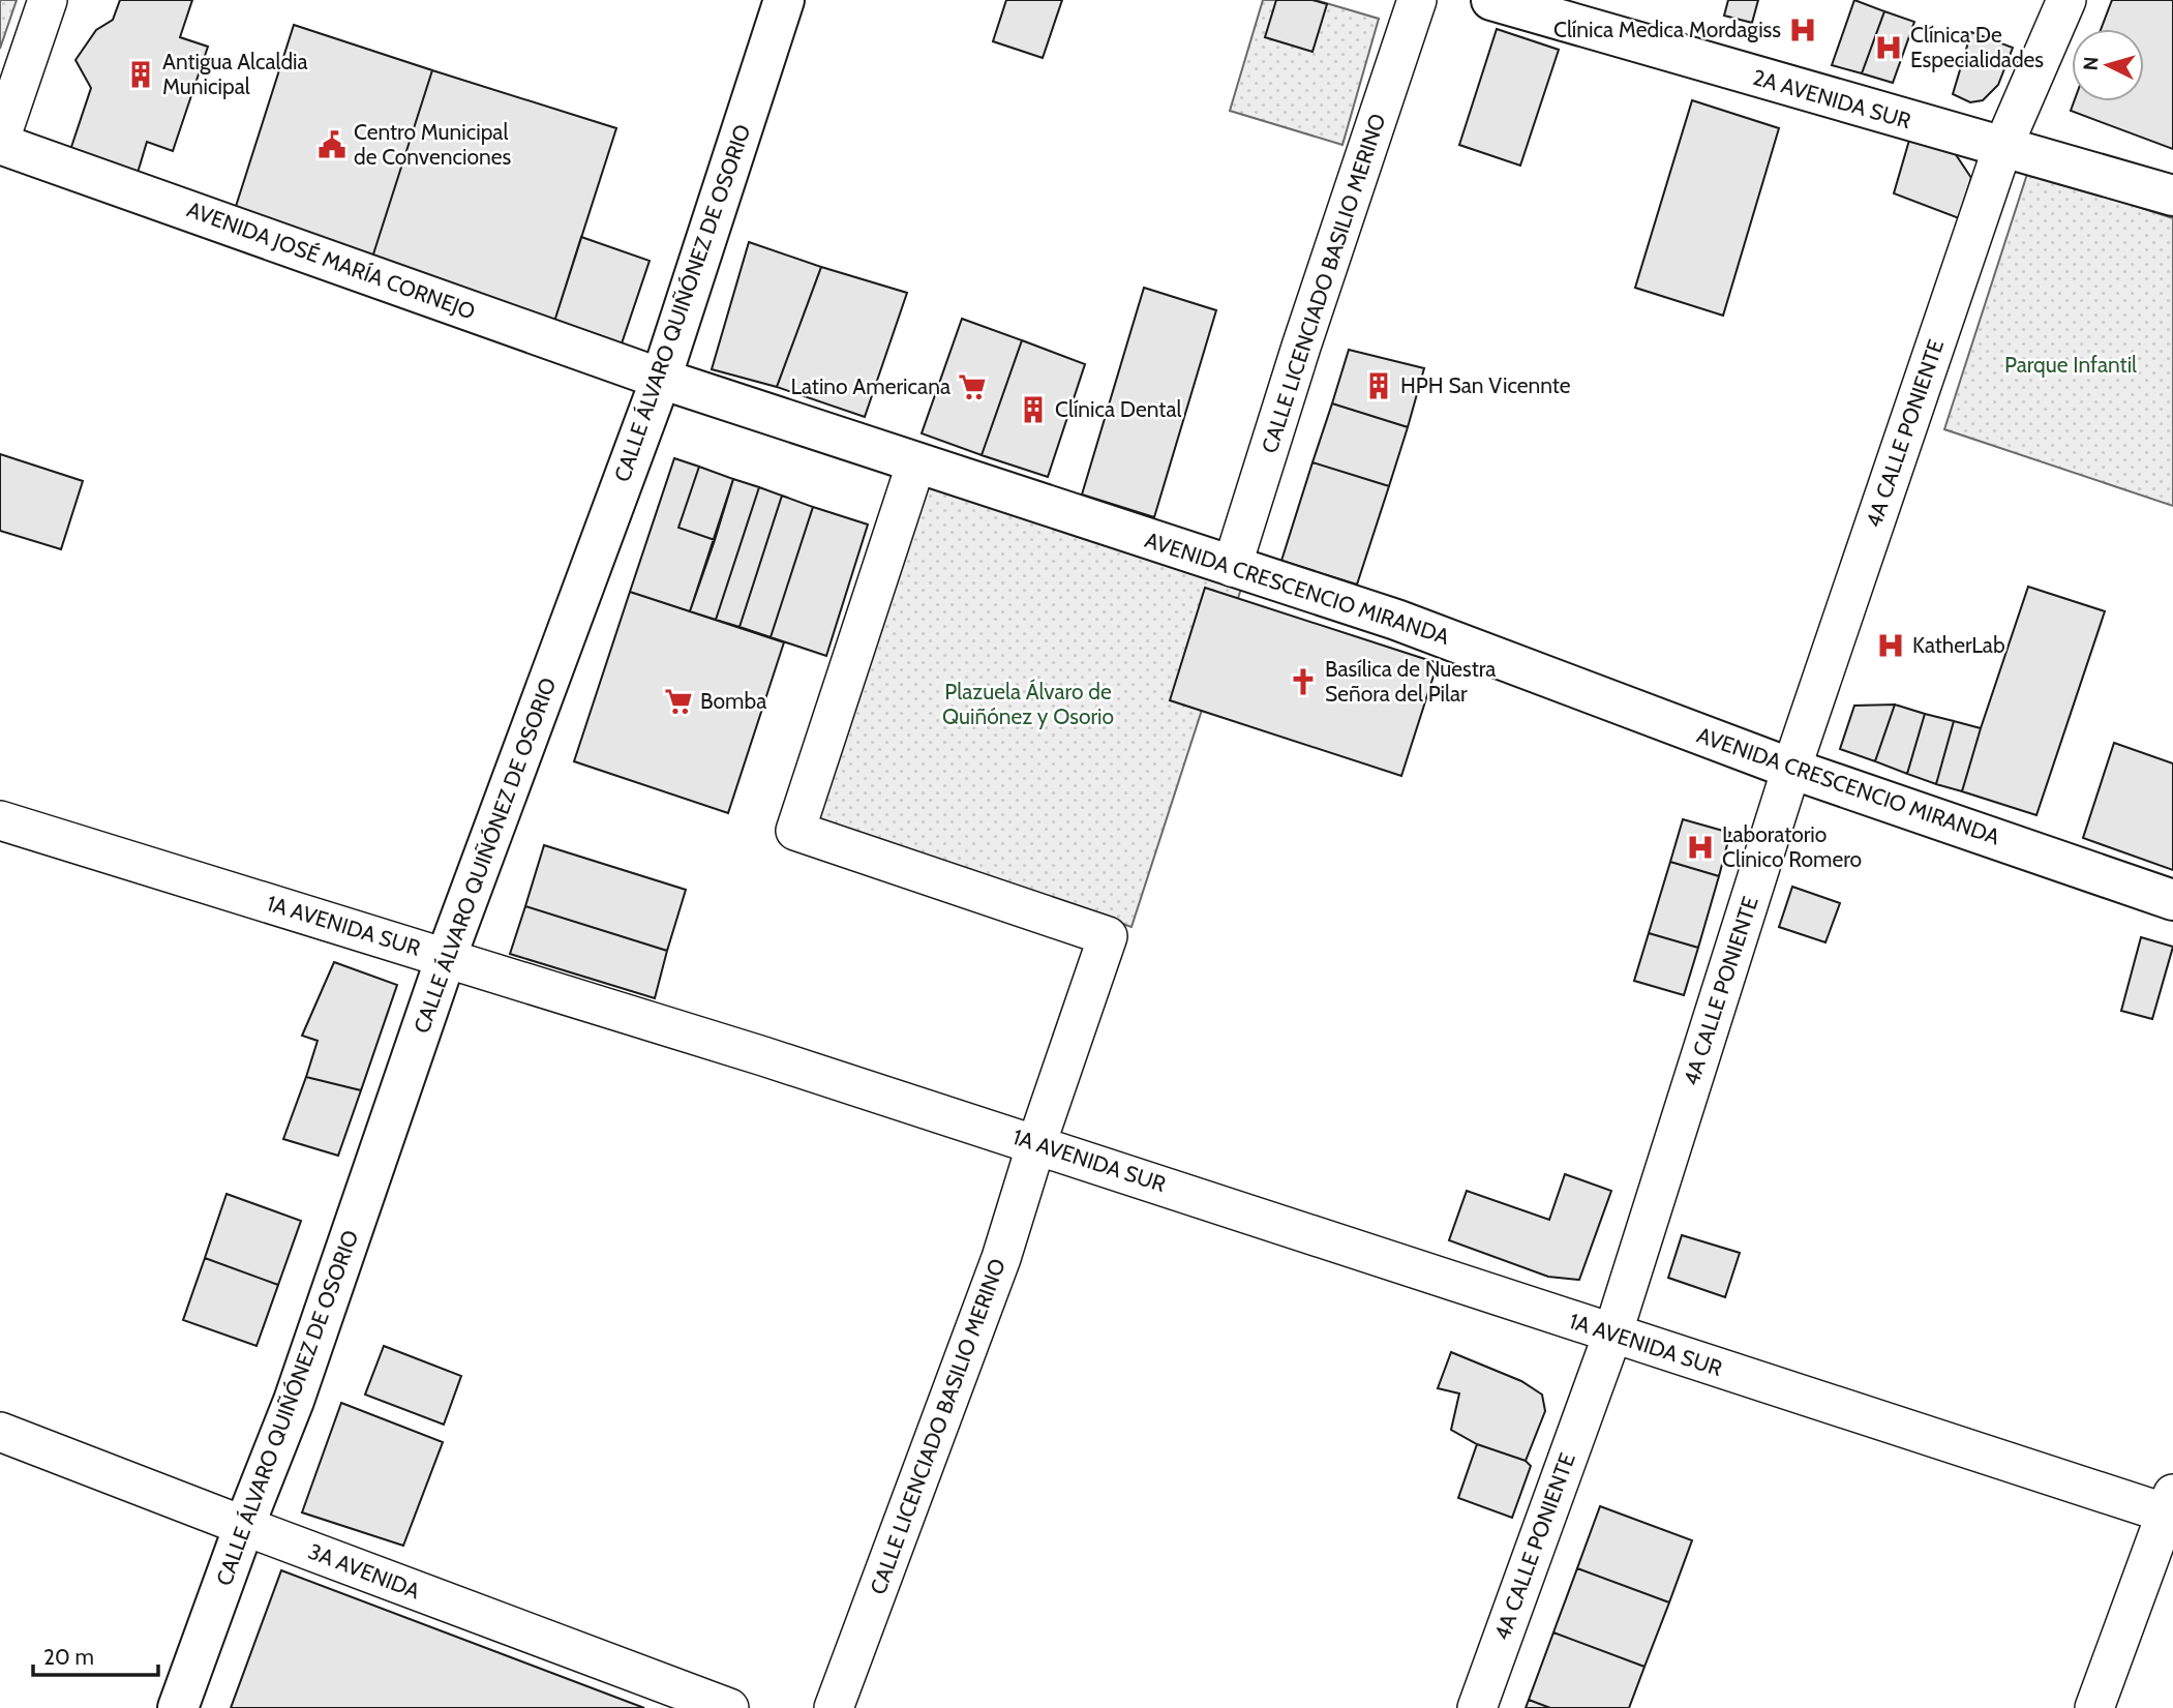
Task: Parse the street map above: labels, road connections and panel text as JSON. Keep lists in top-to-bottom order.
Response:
{
  "streets": {
    "main road": [
      "2A AVENIDA SUR",
      "AVENIDA JOSÉ MARÍA CORNEJO",
      "CALLE ÁLVARO QUIÑÓNEZ DE OSORIO",
      "AVENIDA CRESCENCIO MIRANDA"
    ],
    "street": [
      "CALLE LICENCIADO BASILIO MERINO",
      "4A CALLE PONIENTE",
      "1A AVENIDA SUR",
      "3A AVENIDA"
    ]
  },
  "crossings": [
    ["2A AVENIDA SUR", "4A CALLE PONIENTE"],
    ["AVENIDA JOSÉ MARÍA CORNEJO", "CALLE ÁLVARO QUIÑÓNEZ DE OSORIO"],
    ["AVENIDA JOSÉ MARÍA CORNEJO", "AVENIDA CRESCENCIO MIRANDA"],
    ["CALLE LICENCIADO BASILIO MERINO", "AVENIDA CRESCENCIO MIRANDA"],
    ["CALLE LICENCIADO BASILIO MERINO", "1A AVENIDA SUR"],
    ["CALLE ÁLVARO QUIÑÓNEZ DE OSORIO", "AVENIDA CRESCENCIO MIRANDA"],
    ["CALLE ÁLVARO QUIÑÓNEZ DE OSORIO", "1A AVENIDA SUR"],
    ["CALLE ÁLVARO QUIÑÓNEZ DE OSORIO", "3A AVENIDA"],
    ["4A CALLE PONIENTE", "AVENIDA CRESCENCIO MIRANDA"],
    ["4A CALLE PONIENTE", "1A AVENIDA SUR"]
  ],
  "parks": ["Parque Infantil", "Plazuela Álvaro de Quiñónez y Osorio"],
  "places": {
    "hospital": [
      "Clínica Medica Mordagiss",
      "Clínica De Especialidades",
      "KatherLab",
      "Laboratorio Clinico Romero"
    ],
    "building": ["Antigua Alcaldia Municipal", "HPH San Vicennte", "Clínica Dental"],
    "public building": ["Centro Municipal de Convenciones"],
    "supermarket": ["Latino Americana", "Bomba"],
    "church": ["Basílica de Nuestra Señora del Pilar"]
  },
  "scale_bar": "20 m",
  "north": "left"
}
